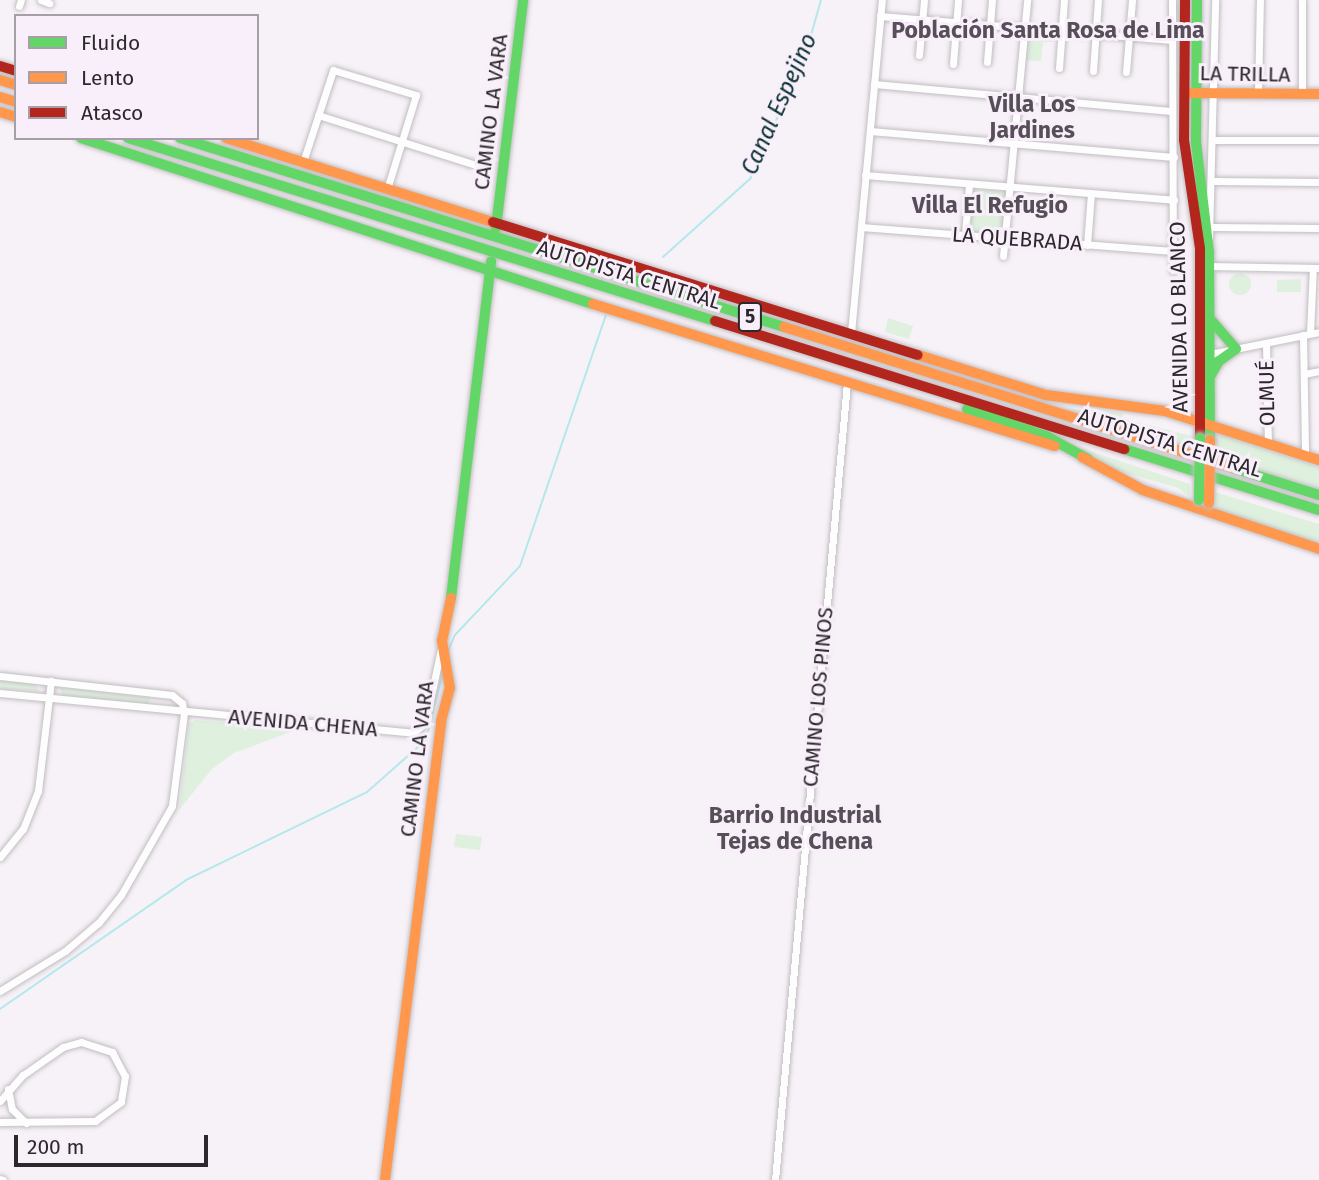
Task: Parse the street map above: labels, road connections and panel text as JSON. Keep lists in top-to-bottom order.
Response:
{
  "streets": {
    "main road": [
      "LA TRILLA",
      "CAMINO LA VARA",
      "AUTOPISTA CENTRAL",
      "5",
      "AVENIDA LO BLANCO"
    ],
    "street": [
      "LA QUEBRADA",
      "OLMUÉ",
      "CAMINO LOS PINOS",
      "AVENIDA CHENA"
    ]
  },
  "crossings": [
    ["LA TRILLA", "AVENIDA LO BLANCO"],
    ["CAMINO LA VARA", "AVENIDA CHENA"],
    ["LA QUEBRADA", "AVENIDA LO BLANCO"]
  ],
  "districts": [
    "Población Santa Rosa de Lima",
    "Villa Los Jardines",
    "Villa El Refugio",
    "Barrio Industrial Tejas de Chena"
  ],
  "water": ["Canal Espejino"],
  "legend": ["Fluido", "Lento", "Atasco"],
  "scale_bar": "200 m"
}
